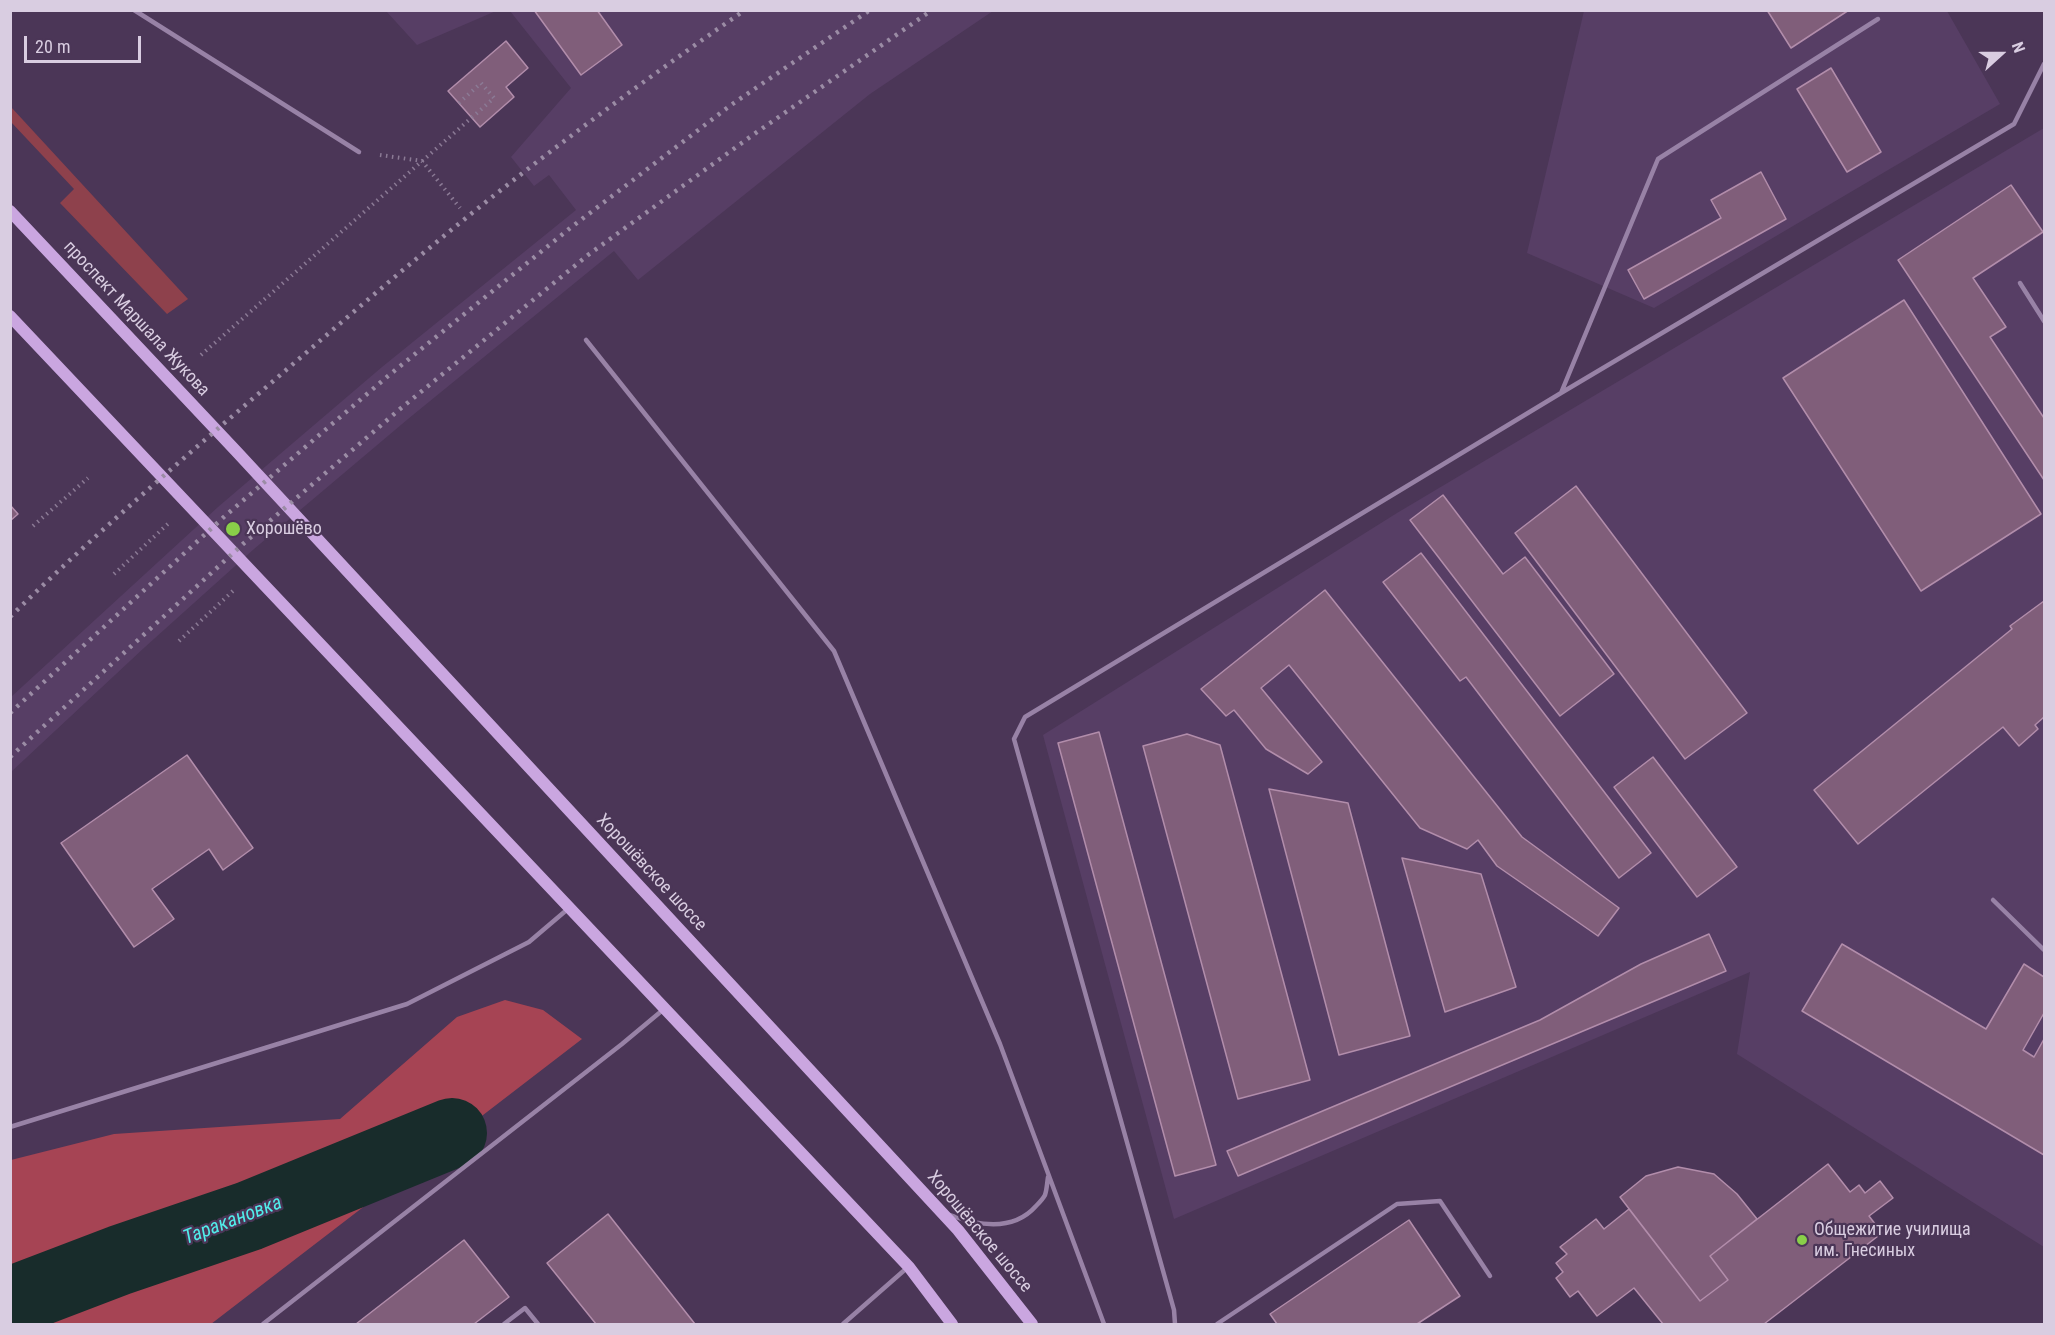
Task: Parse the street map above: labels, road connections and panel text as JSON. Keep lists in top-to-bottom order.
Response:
{
  "streets": {
    "main road": ["проспект Маршала Жукова", "Хорошёвское шоссе"]
  },
  "crossings": [
    ["проспект Маршала Жукова", "Хорошёвское шоссе"]
  ],
  "water": ["Таракановка"],
  "places": ["Хорошёво", "Общежитие училища им. Гнесиных"],
  "scale_bar": "20 m",
  "north": "right"
}
